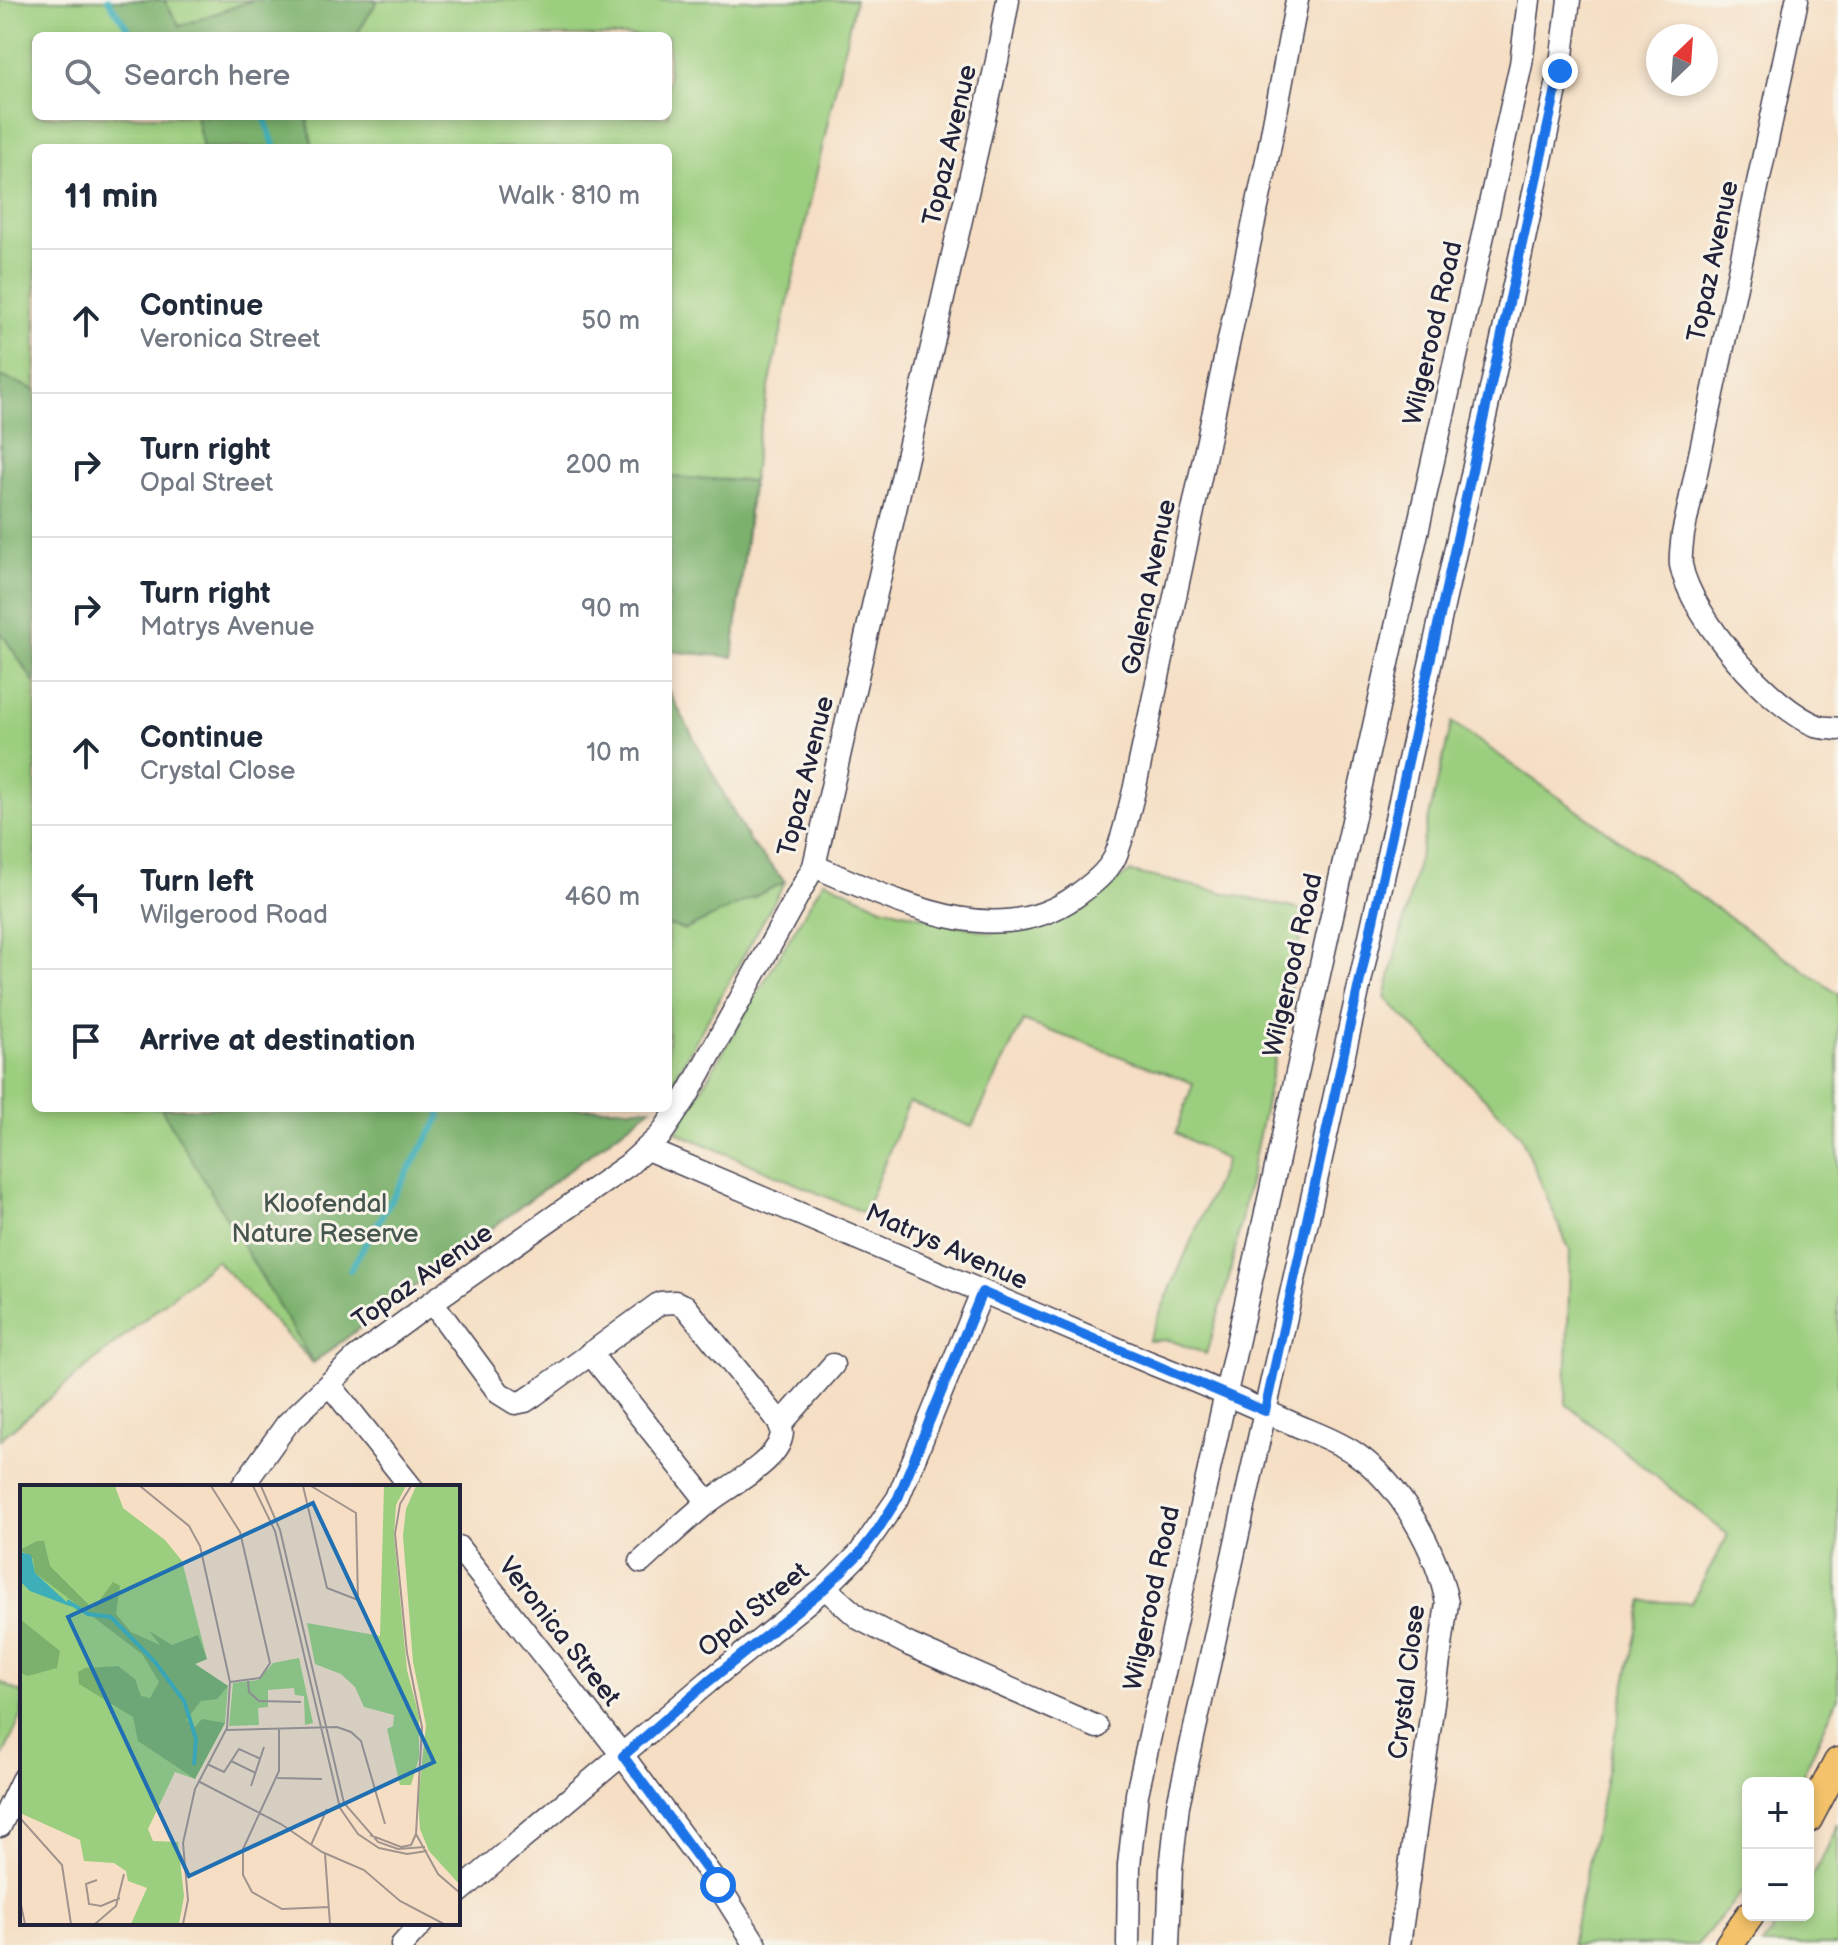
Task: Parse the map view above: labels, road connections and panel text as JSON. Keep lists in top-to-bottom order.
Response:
{
  "streets": {
    "street": [
      "Topaz Avenue",
      "Wilgerood Road",
      "Galena Avenue",
      "Matrys Avenue",
      "Opal Street",
      "Veronica Street",
      "Crystal Close"
    ]
  },
  "crossings": [
    ["Topaz Avenue", "Galena Avenue"],
    ["Topaz Avenue", "Matrys Avenue"],
    ["Wilgerood Road", "Matrys Avenue"],
    ["Wilgerood Road", "Crystal Close"],
    ["Matrys Avenue", "Opal Street"],
    ["Matrys Avenue", "Crystal Close"],
    ["Opal Street", "Veronica Street"]
  ],
  "parks": ["Kloofendal Nature Reserve"],
  "north": "top right",
  "page": {
    "search": "Search here",
    "heading": ["11 min", "Walk · 810 m"],
    "list": [
      ["Continue", "Veronica Street", "50 m"],
      ["Turn right", "Opal Street", "200 m"],
      ["Turn right", "Matrys Avenue", "90 m"],
      ["Continue", "Crystal Close", "10 m"],
      ["Turn left", "Wilgerood Road", "460 m"],
      "Arrive at destination"
    ],
    "map_buttons": ["+", "−"]
  }
}
